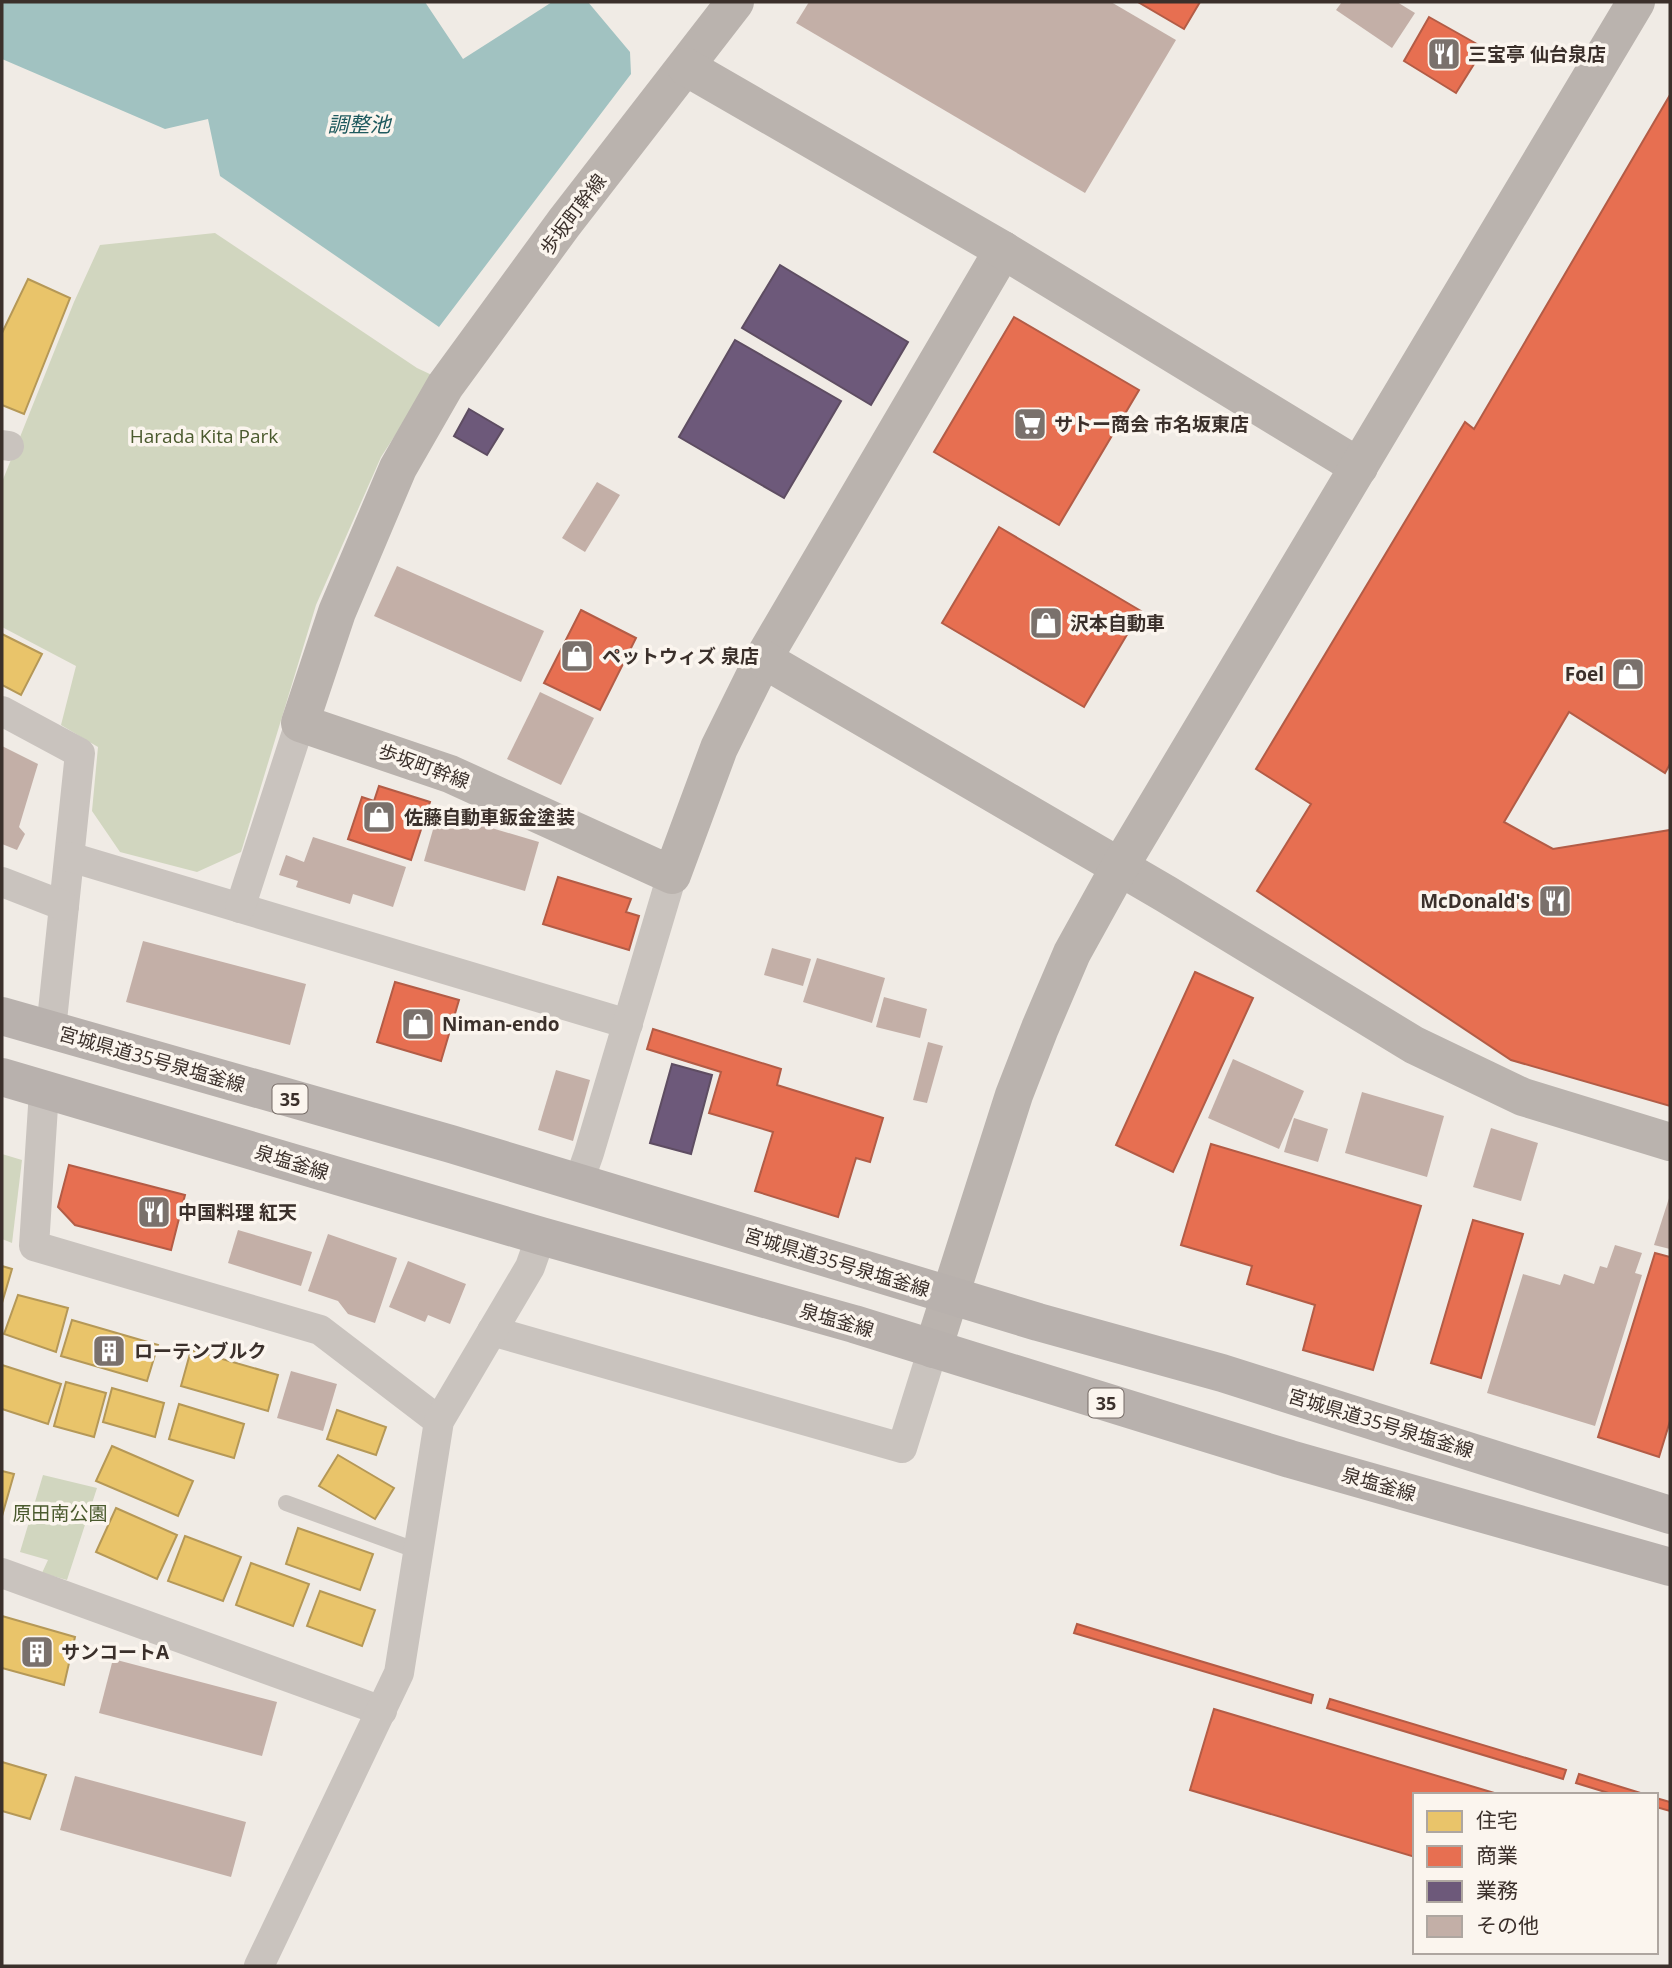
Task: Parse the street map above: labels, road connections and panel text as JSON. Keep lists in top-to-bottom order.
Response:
{
  "streets": {
    "main road": ["宮城県道35号泉塩釜線", "35", "泉塩釜線"],
    "street": ["歩坂町幹線"]
  },
  "water": ["調整池"],
  "parks": ["Harada Kita Park", "原田南公園"],
  "places": {
    "restaurant": ["三宝亭 仙台泉店", "McDonald's", "中国料理 紅天"],
    "supermarket": ["サトー商会 市名坂東店"],
    "shop": [
      "沢本自動車",
      "ペットウィズ 泉店",
      "Foel",
      "佐藤自動車鈑金塗装",
      "Niman-endo"
    ],
    "building": ["ローテンブルク", "サンコートA"]
  },
  "legend": [
    "住宅",
    "商業",
    "業務",
    "その他"
  ]
}
